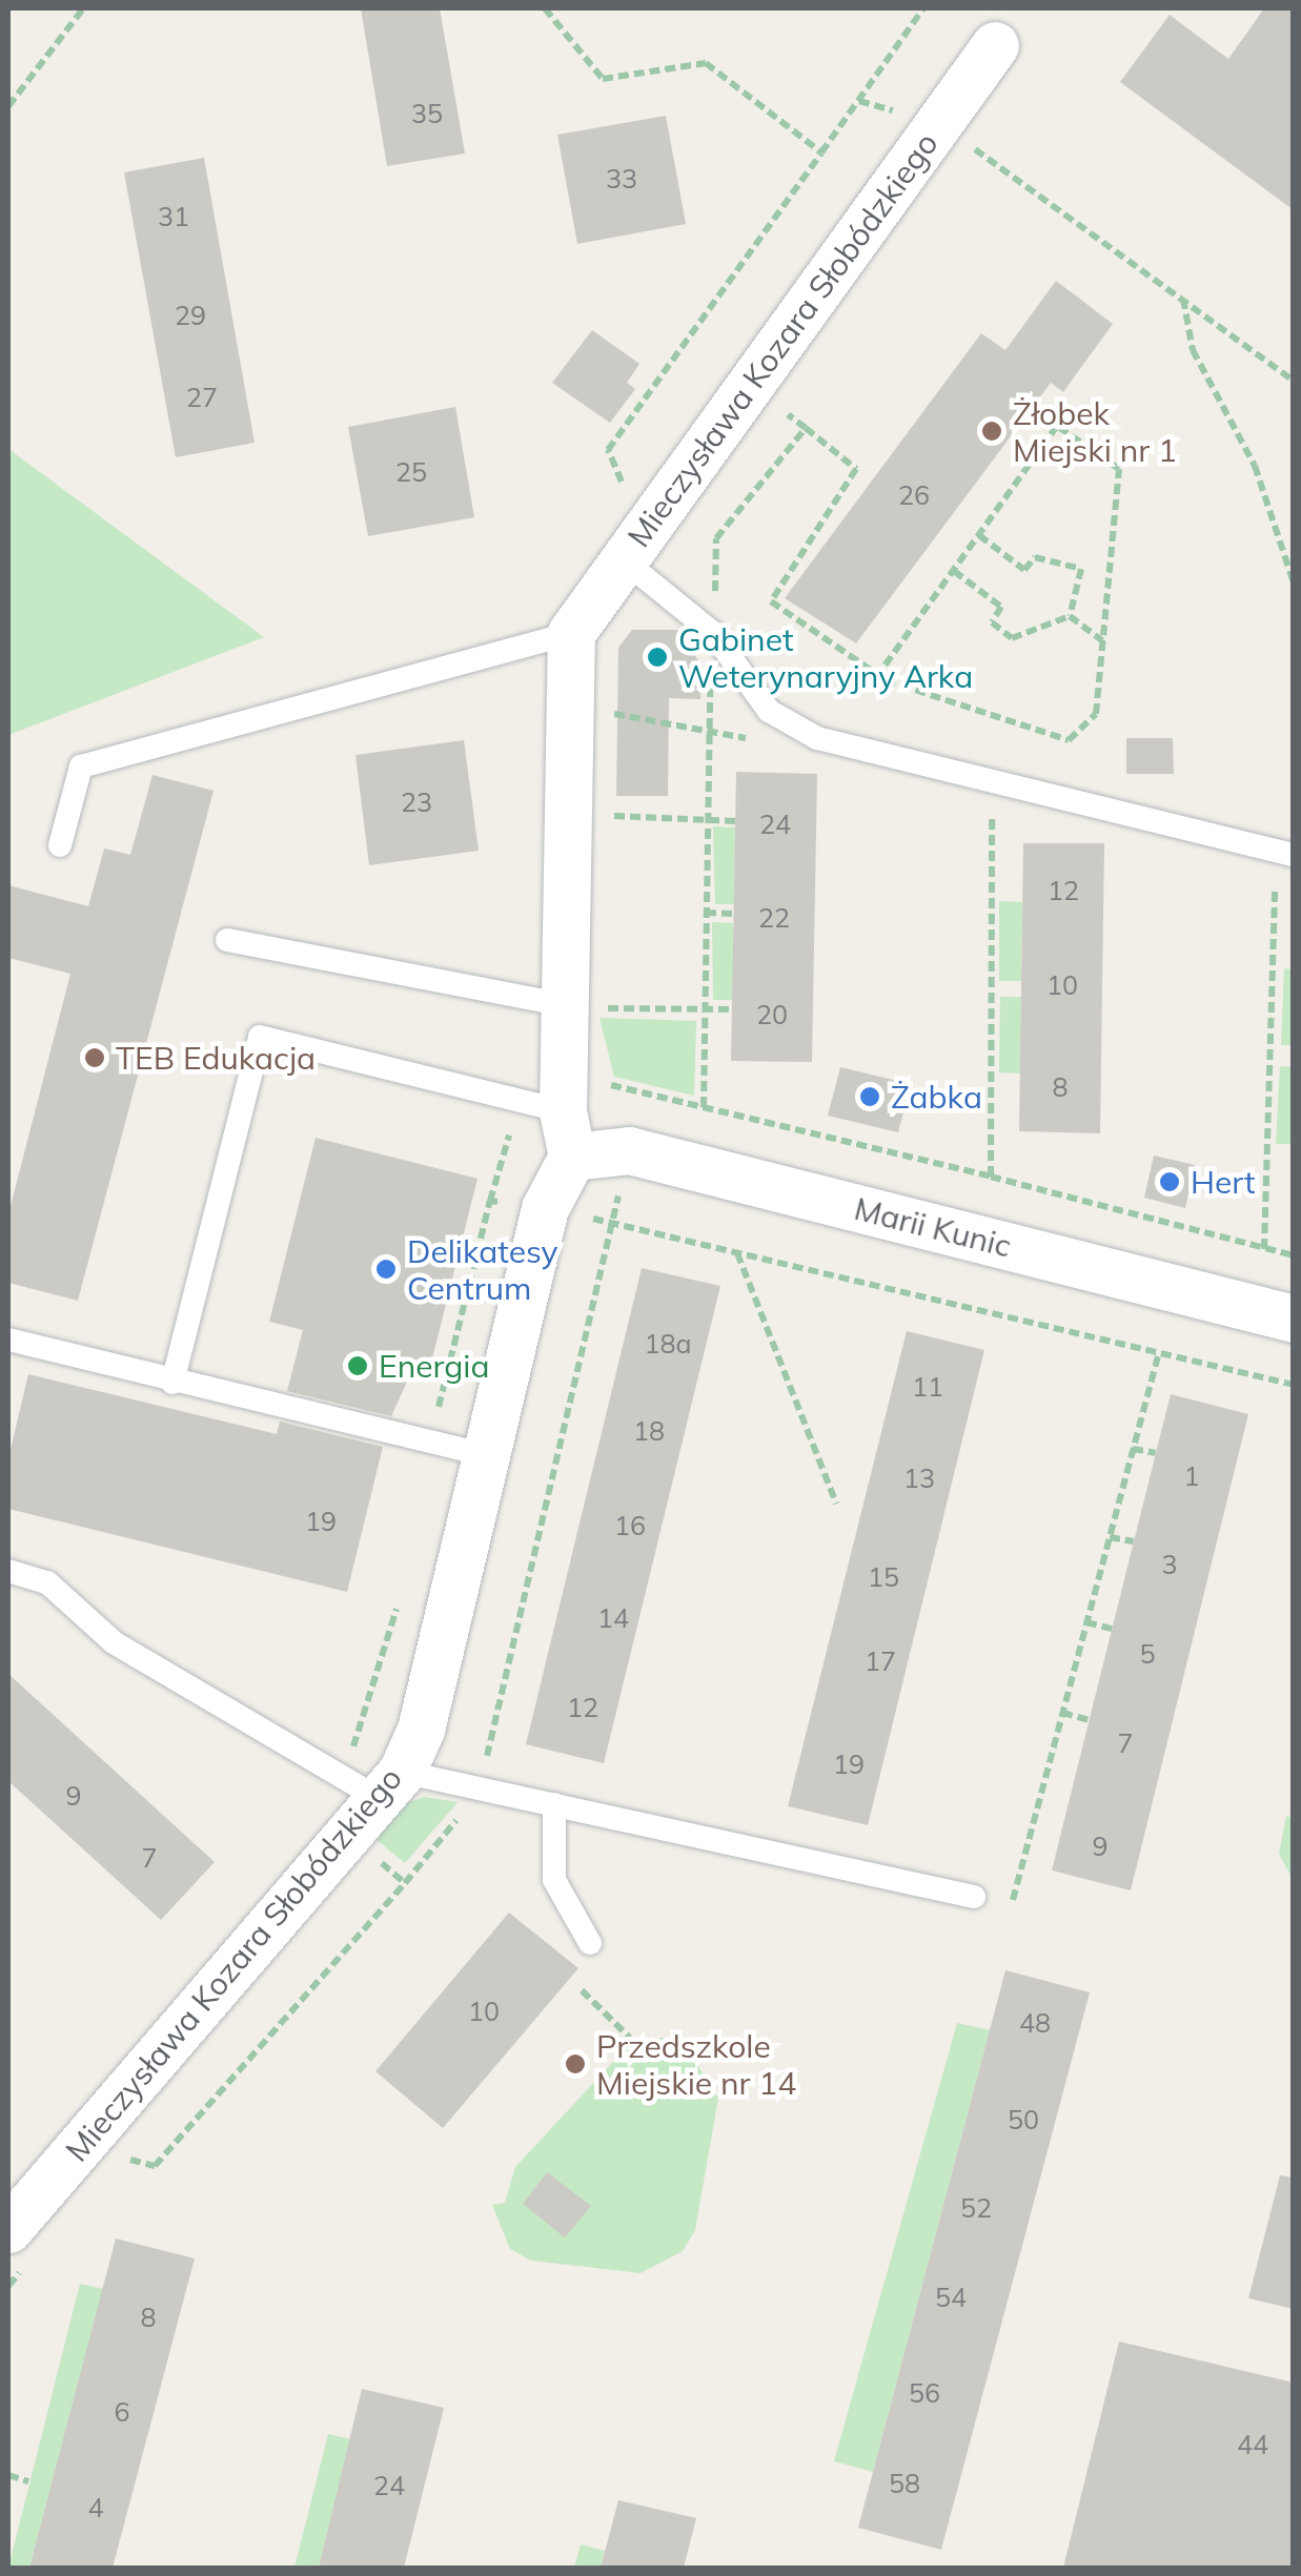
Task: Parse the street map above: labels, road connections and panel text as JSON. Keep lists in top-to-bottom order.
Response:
{
  "streets": {
    "street": ["Mieczysława Kozara Słobódzkiego", "Marii Kunic"]
  },
  "crossings": [
    ["Mieczysława Kozara Słobódzkiego", "Marii Kunic"]
  ],
  "places": [
    "Żłobek Miejski nr 1",
    "Gabinet Weterynaryjny Arka",
    "TEB Edukacja",
    "Żabka",
    "Hert",
    "Delikatesy Centrum",
    "Energia",
    "Przedszkole Miejskie nr 14"
  ],
  "house_numbers": [
    "35",
    "33",
    "31",
    "29",
    "27",
    "25",
    "26",
    "23",
    "24",
    "12",
    "22",
    "10",
    "20",
    "8",
    "18a",
    "11",
    "18",
    "1",
    "13",
    "19",
    "16",
    "3",
    "15",
    "14",
    "5",
    "17",
    "12",
    "7",
    "19",
    "9",
    "9",
    "7",
    "10",
    "48",
    "50",
    "52",
    "54",
    "8",
    "56",
    "6",
    "44",
    "58",
    "24",
    "4"
  ]
}
